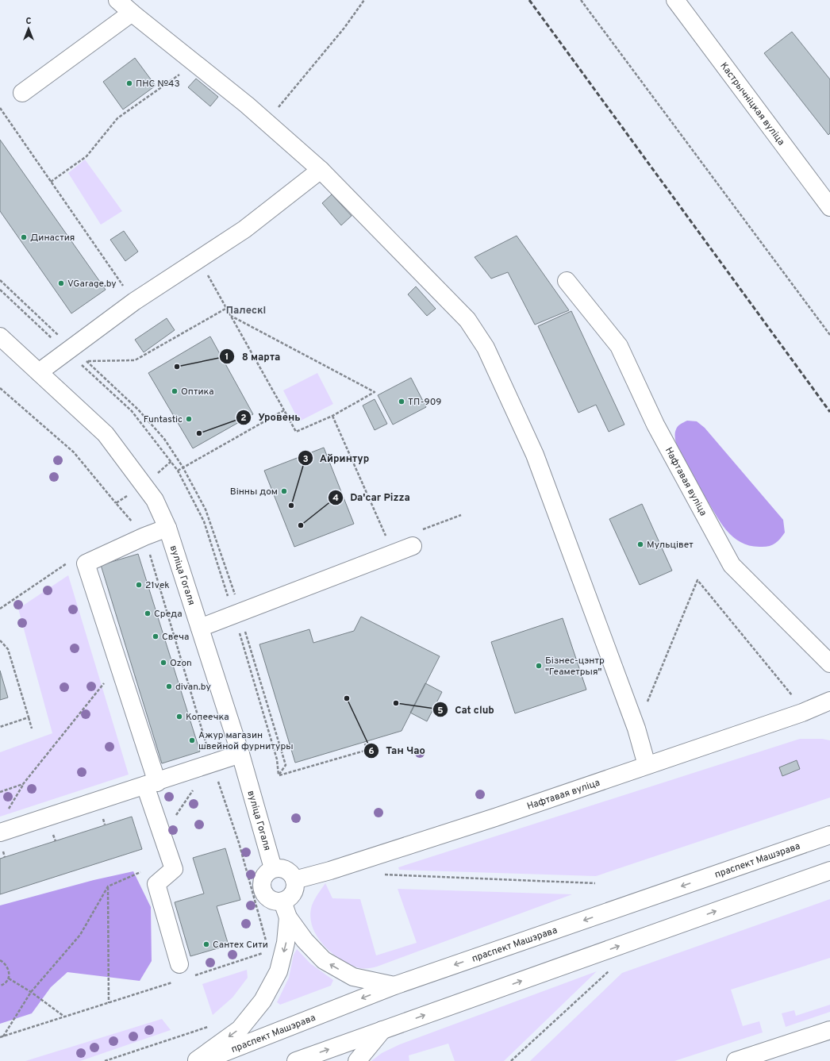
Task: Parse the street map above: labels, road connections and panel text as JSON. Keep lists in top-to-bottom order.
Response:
{
  "streets": {
    "street": [
      "Кастрычніцкая вуліца",
      "Нафтавая вуліца",
      "вуліца Гогаля",
      "праспект Машэрава"
    ]
  },
  "crossings": [
    ["Нафтавая вуліца", "вуліца Гогаля"]
  ],
  "districts": ["Палескі"],
  "places": [
    "ПНС №43",
    "Династия",
    "VGarage.by",
    "8 марта",
    "Оптика",
    "ТП-909",
    "Funtastic",
    "Уровень",
    "Вінны дом",
    "Айринтур",
    "Da'car Pizza",
    "Мульцівет",
    "21vek",
    "Среда",
    "Свеча",
    "Ozon",
    "Бізнес-цэнтр \"Геаметрыя\"",
    "divan.by",
    "Тан Чао",
    "Cat club",
    "Копеечка",
    "Ажур магазин швейной фурнитуры",
    "Сантех Сити"
  ],
  "north": "top"
}
